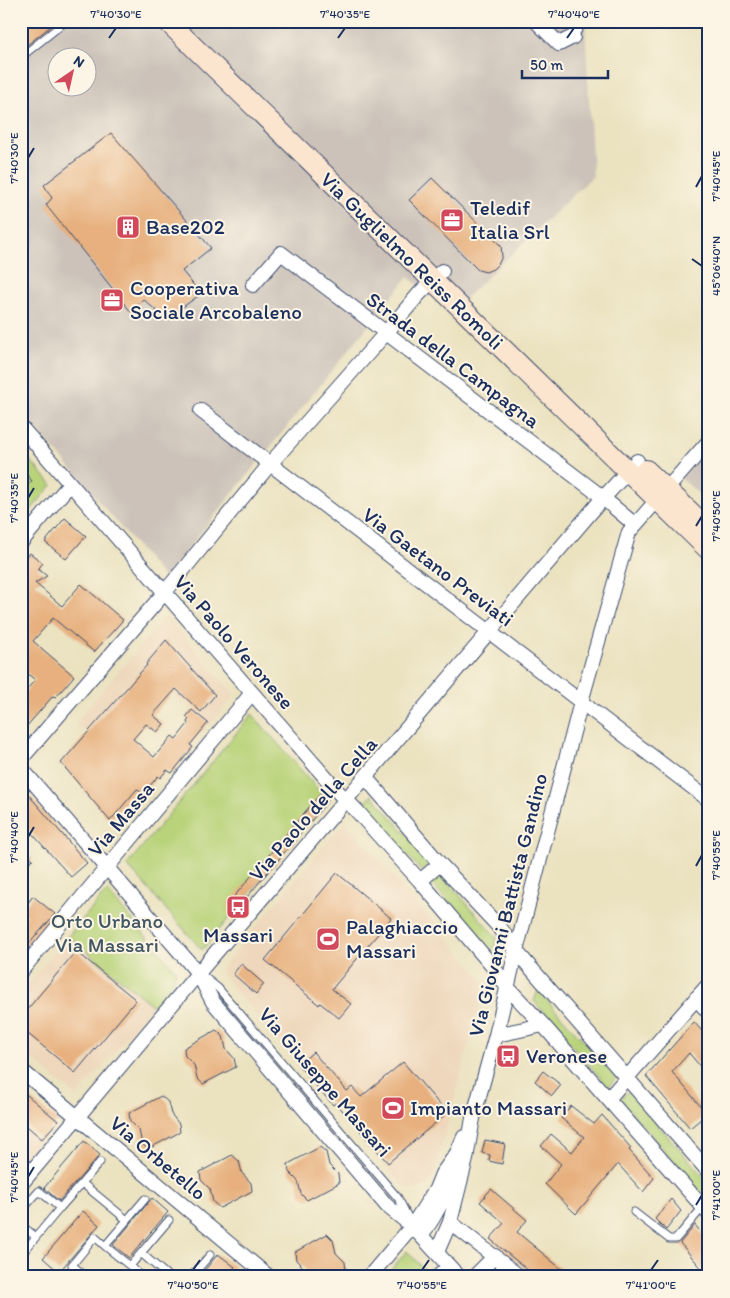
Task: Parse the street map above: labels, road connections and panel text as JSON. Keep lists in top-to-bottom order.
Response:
{
  "streets": {
    "main road": ["Via Guglielmo Reiss Romoli"],
    "street": [
      "Strada della Campagna",
      "Via Gaetano Previati",
      "Via Paolo Veronese",
      "Via Paolo della Cella",
      "Via Massa",
      "Via Giovanni Battista Gandino",
      "Via Giuseppe Massari",
      "Via Orbetello"
    ]
  },
  "crossings": [
    ["Via Guglielmo Reiss Romoli", "Via Paolo della Cella"],
    ["Via Guglielmo Reiss Romoli", "Via Giovanni Battista Gandino"],
    ["Strada della Campagna", "Via Paolo della Cella"],
    ["Strada della Campagna", "Via Giovanni Battista Gandino"],
    ["Via Gaetano Previati", "Via Paolo della Cella"],
    ["Via Gaetano Previati", "Via Giovanni Battista Gandino"],
    ["Via Paolo Veronese", "Via Paolo della Cella"],
    ["Via Paolo Veronese", "Via Massa"],
    ["Via Paolo Veronese", "Via Giovanni Battista Gandino"],
    ["Via Paolo della Cella", "Via Giuseppe Massari"],
    ["Via Paolo della Cella", "Via Orbetello"],
    ["Via Massa", "Via Giuseppe Massari"],
    ["Via Giovanni Battista Gandino", "Via Giuseppe Massari"]
  ],
  "parks": ["Orto Urbano Via Massari"],
  "places": {
    "office": ["Teledif Italia Srl", "Cooperativa Sociale Arcobaleno"],
    "building": ["Base202"],
    "bus stop": ["Massari", "Veronese"],
    "sports": ["Palaghiaccio Massari", "Impianto Massari"]
  },
  "scale_bar": "50 m",
  "north": "top right",
  "coordinates": [
    "7°40'30\"E",
    "7°40'35\"E",
    "7°40'40\"E",
    "7°40'45\"E",
    "45°06'40\"N",
    "7°40'50\"E",
    "7°40'55\"E",
    "7°41'00\"E"
  ]
}
